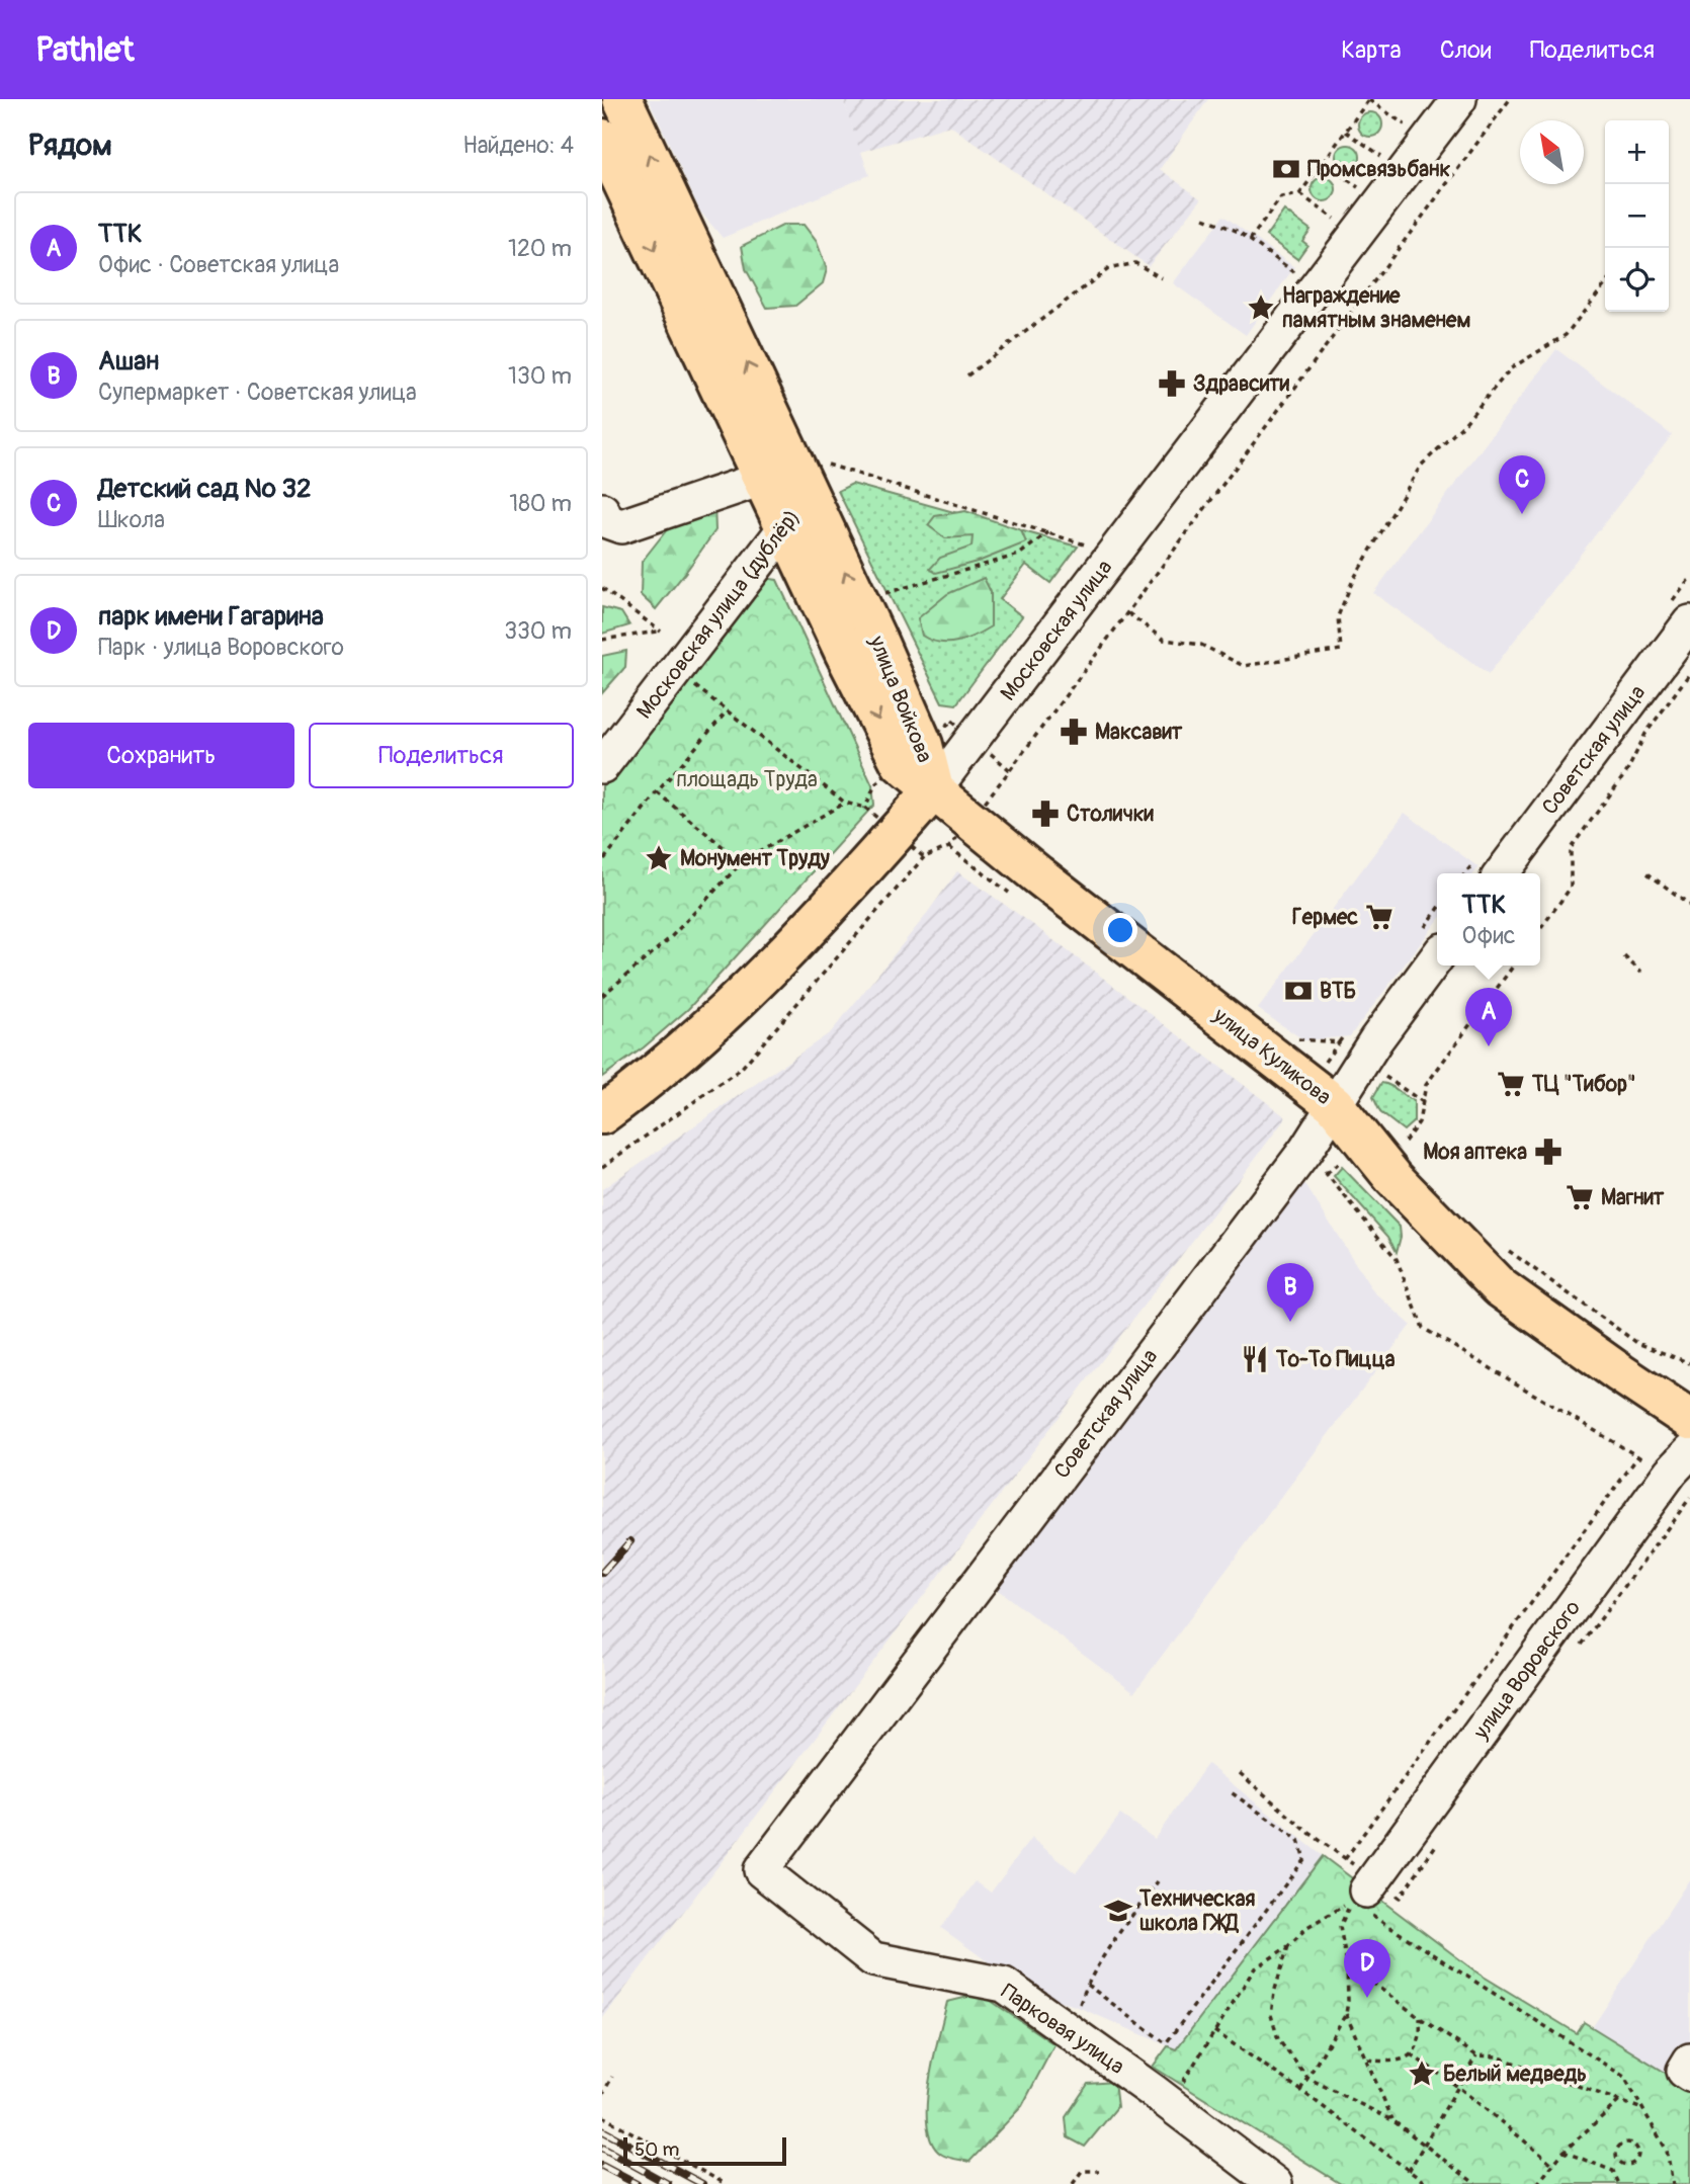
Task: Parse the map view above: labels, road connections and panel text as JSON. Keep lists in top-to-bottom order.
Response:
{
  "streets": {
    "main road": ["Московская улица", "улица Войкова", "улица Куликова"],
    "street": [
      "Московская улица (дублёр)",
      "Советская улица",
      "улица Воровского",
      "Парковая улица"
    ]
  },
  "crossings": [
    ["Московская улица (дублёр)", "улица Войкова"],
    ["Московская улица", "улица Войкова"],
    ["Московская улица", "улица Куликова"],
    ["улица Войкова", "улица Куликова"],
    ["Советская улица", "улица Куликова"],
    ["Советская улица", "Парковая улица"]
  ],
  "parks": ["площадь Труда"],
  "places": {
    "bank": ["Промсвязьбанк", "ВТБ"],
    "place": ["Награждение памятным знаменем", "Монумент Труду", "Белый медведь"],
    "pharmacy": [
      "Здравсити",
      "Максавит",
      "Столички",
      "Моя аптека"
    ],
    "supermarket": ["Гермес", "ТЦ \"Тибор\"", "Магнит"],
    "restaurant": ["То-То Пицца"],
    "school or university": ["Техническая школа ГЖД"]
  },
  "scale_bar": "50 m",
  "north": "top left",
  "page": {
    "header": "Pathlet",
    "nav": ["Карта", "Слои", "Поделиться"],
    "heading": ["Рядом", "Найдено: 4"],
    "map_buttons": ["+", "−"],
    "list": [
      {
        "mark": "A",
        "name": "ТТК",
        "note": "Офис · Советская улица",
        "value": "120 m"
      },
      {
        "mark": "B",
        "name": "Ашан",
        "note": "Супермаркет · Советская улица",
        "value": "130 m"
      },
      {
        "mark": "C",
        "name": "Детский сад № 32",
        "note": "Школа",
        "value": "180 m"
      },
      {
        "mark": "D",
        "name": "парк имени Гагарина",
        "note": "Парк · улица Воровского",
        "value": "330 m"
      }
    ],
    "pins": [
      "C",
      "A",
      "B",
      "D"
    ],
    "buttons": ["Сохранить", "Поделиться"],
    "popup": ["ТТК", "Офис"],
    "scale": "50 m"
  }
}
